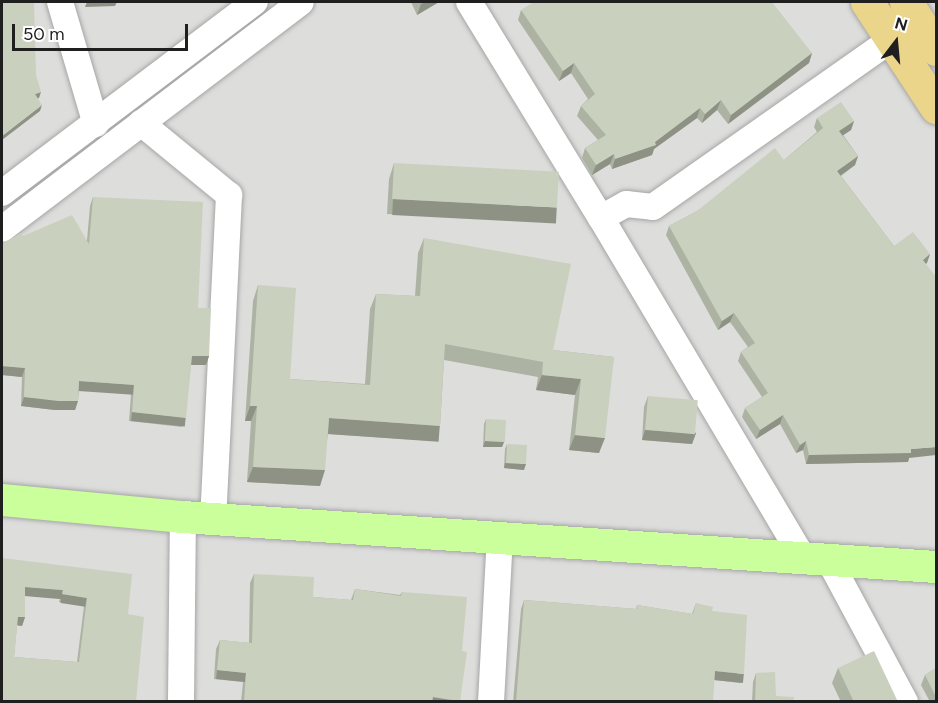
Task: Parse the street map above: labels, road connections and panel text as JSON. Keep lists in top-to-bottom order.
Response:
{
  "scale_bar": "50 m",
  "north": "top"
}
